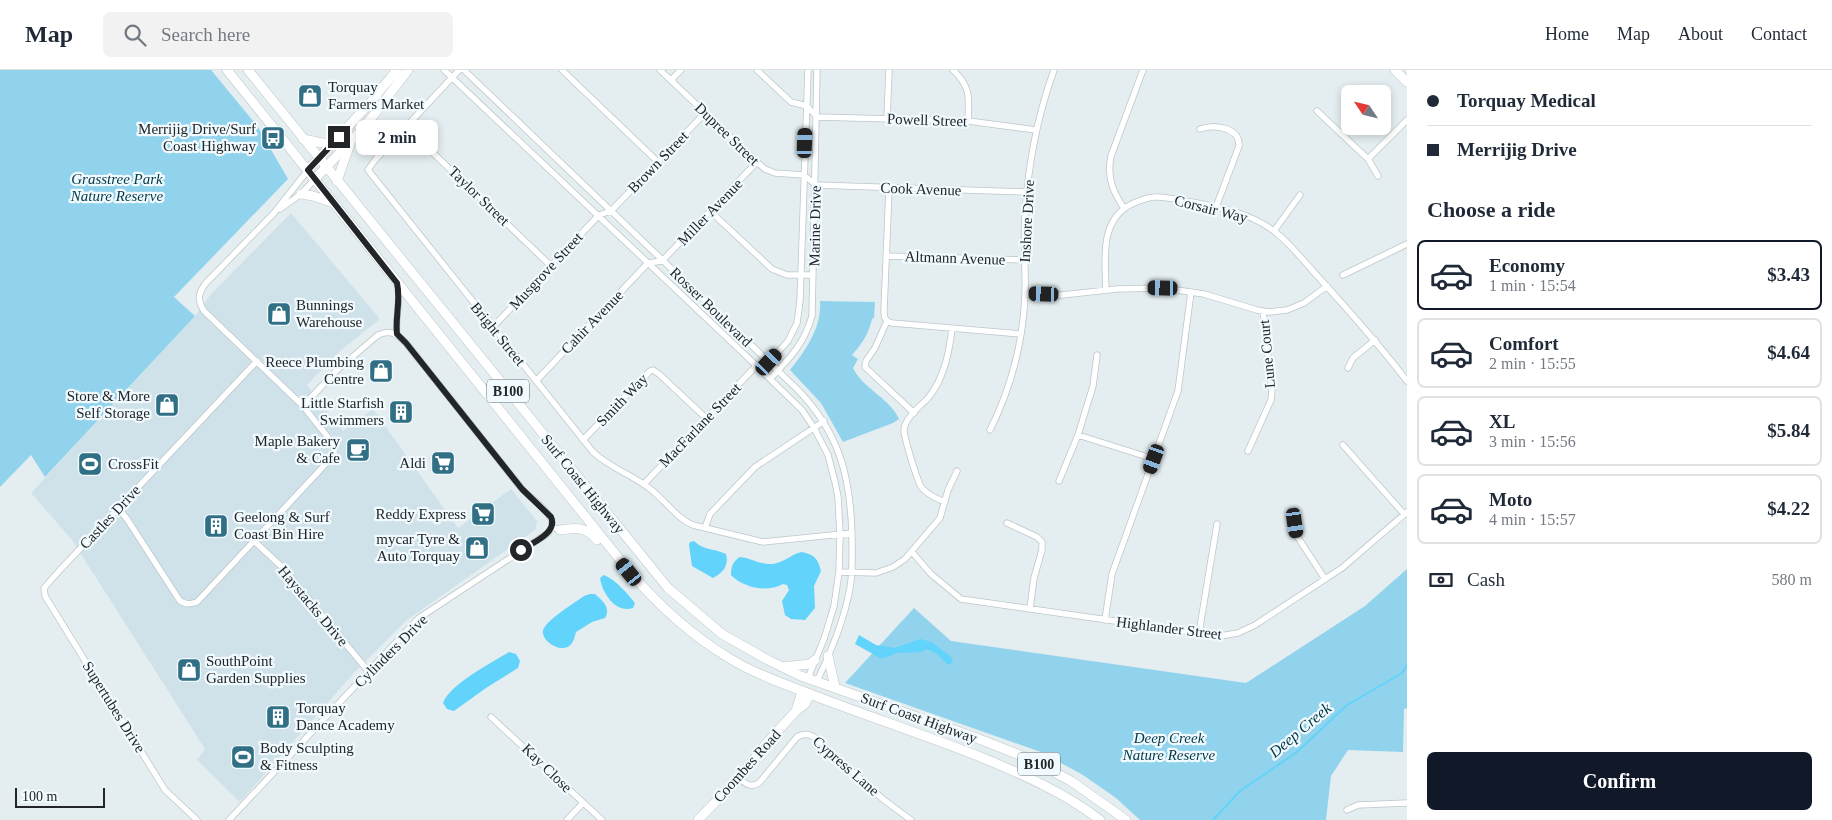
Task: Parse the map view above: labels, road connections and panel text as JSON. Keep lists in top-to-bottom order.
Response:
{
  "streets": {
    "main road": ["B100", "Surf Coast Highway", "Coombes Road"],
    "street": [
      "Powell Street",
      "Dupree Street",
      "Brown Street",
      "Cook Avenue",
      "Taylor Street",
      "Corsair Way",
      "Miller Avenue",
      "Inshore Drive",
      "Marine Drive",
      "Altmann Avenue",
      "Musgrove Street",
      "Rosser Boulevard",
      "Cahir Avenue",
      "Bright Street",
      "Lune Court",
      "Smith Way",
      "MacFarlane Street",
      "Castles Drive",
      "Haystacks Drive",
      "Highlander Street",
      "Cylinders Drive",
      "Supertubes Drive",
      "Cypress Lane",
      "Kay Close"
    ]
  },
  "crossings": [
    ["Powell Street", "Inshore Drive"],
    ["Powell Street", "Marine Drive"],
    ["Dupree Street", "Brown Street"],
    ["Dupree Street", "Miller Avenue"],
    ["Dupree Street", "Marine Drive"],
    ["Brown Street", "Rosser Boulevard"],
    ["Cook Avenue", "Inshore Drive"],
    ["Cook Avenue", "Marine Drive"],
    ["Taylor Street", "Musgrove Street"],
    ["Taylor Street", "Bright Street"],
    ["Miller Avenue", "Rosser Boulevard"],
    ["Inshore Drive", "Altmann Avenue"],
    ["Marine Drive", "Rosser Boulevard"],
    ["Musgrove Street", "Rosser Boulevard"],
    ["Musgrove Street", "Bright Street"],
    ["Rosser Boulevard", "Cahir Avenue"],
    ["Rosser Boulevard", "Bright Street"],
    ["Rosser Boulevard", "MacFarlane Street"],
    ["Rosser Boulevard", "Surf Coast Highway"],
    ["Rosser Boulevard", "Coombes Road"],
    ["Cahir Avenue", "Bright Street"],
    ["Bright Street", "Smith Way"],
    ["Bright Street", "MacFarlane Street"],
    ["Smith Way", "MacFarlane Street"],
    ["Surf Coast Highway", "Coombes Road"],
    ["Castles Drive", "Supertubes Drive"],
    ["Haystacks Drive", "Cylinders Drive"],
    ["Coombes Road", "Cypress Lane"]
  ],
  "water": ["Deep Creek"],
  "parks": ["Grasstree Park Nature Reserve", "Deep Creek Nature Reserve"],
  "places": {
    "shop": [
      "Torquay Farmers Market",
      "Bunnings Warehouse",
      "Reece Plumbing Centre",
      "Store & More Self Storage",
      "mycar Tyre & Auto Torquay",
      "SouthPoint Garden Supplies"
    ],
    "bus stop": ["Merrijig Drive/Surf Coast Highway"],
    "building": ["Little Starfish Swimmers", "Geelong & Surf Coast Bin Hire", "Torquay Dance Academy"],
    "cafe": ["Maple Bakery & Cafe"],
    "supermarket": ["Aldi", "Reddy Express"],
    "sports": ["CrossFit", "Body Sculpting & Fitness"]
  },
  "scale_bar": "100 m",
  "north": "top left",
  "page": {
    "header": "Map",
    "search": "Search here",
    "nav": [
      "Home",
      "Map",
      "About",
      "Contact"
    ],
    "banner": ["Torquay Medical", "Merrijig Drive"],
    "bubble": "2 min",
    "heading": "Choose a ride",
    "list": [
      {
        "name": "Economy",
        "note": "1 min · 15:54",
        "value": "$3.43"
      },
      {
        "name": "Comfort",
        "note": "2 min · 15:55",
        "value": "$4.64"
      },
      {
        "name": "XL",
        "note": "3 min · 15:56",
        "value": "$5.84"
      },
      {
        "name": "Moto",
        "note": "4 min · 15:57",
        "value": "$4.22"
      }
    ],
    "pay": ["Cash", "580 m"],
    "buttons": "Confirm",
    "scale": "100 m"
  }
}
